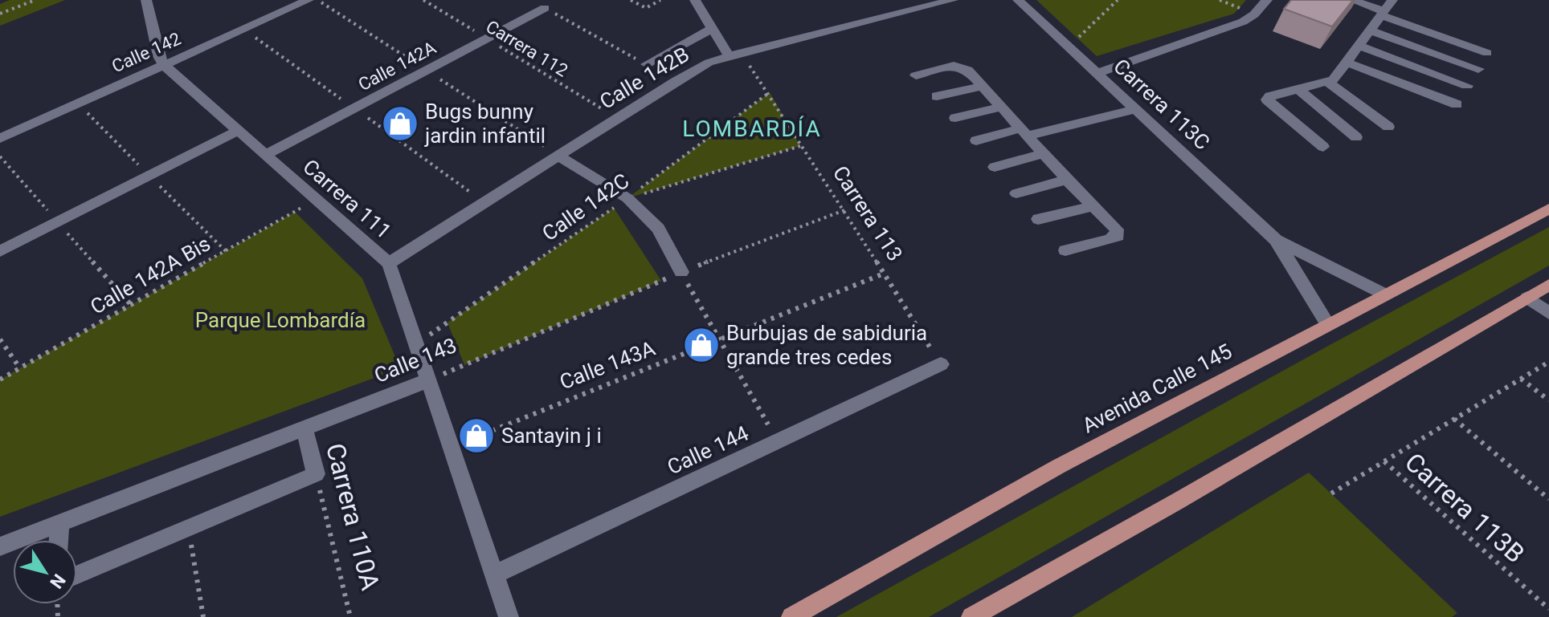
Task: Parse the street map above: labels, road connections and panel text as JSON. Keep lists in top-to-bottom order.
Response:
{
  "streets": {
    "main road": ["Avenida Calle 145"],
    "street": [
      "Calle 142",
      "Calle 142A",
      "Calle 142B",
      "Carrera 113C",
      "Carrera 111",
      "Calle 143",
      "Calle 144",
      "Carrera 110A"
    ],
    "path": [
      "Carrera 112",
      "Calle 142C",
      "Carrera 113",
      "Calle 142A Bis",
      "Calle 143A",
      "Carrera 113B"
    ]
  },
  "crossings": [
    ["Carrera 112", "Calle 142A"],
    ["Carrera 112", "Calle 142B"],
    ["Calle 142", "Carrera 111"],
    ["Calle 142A", "Carrera 111"],
    ["Calle 142B", "Carrera 111"],
    ["Calle 142B", "Carrera 113"],
    ["Carrera 113C", "Avenida Calle 145"],
    ["Carrera 111", "Calle 142C"],
    ["Carrera 111", "Calle 142A Bis"],
    ["Carrera 111", "Calle 143"],
    ["Carrera 111", "Calle 143A"],
    ["Carrera 111", "Calle 144"],
    ["Calle 142C", "Carrera 113"],
    ["Carrera 113", "Calle 143"],
    ["Carrera 113", "Calle 143A"],
    ["Carrera 113", "Calle 144"],
    ["Calle 143", "Carrera 110A"]
  ],
  "districts": ["LOMBARDÍA"],
  "parks": ["Parque Lombardía"],
  "places": {
    "shop": ["Bugs bunny jardin infantil", "Burbujas de sabiduria grande tres cedes", "Santayin j i"]
  },
  "north": "bottom right"
}
